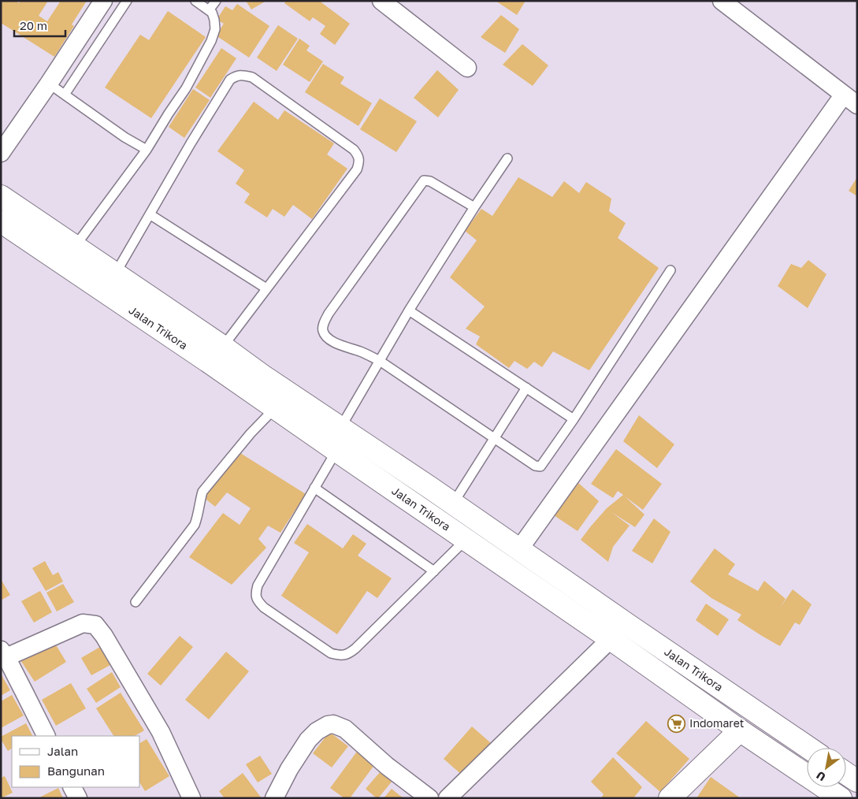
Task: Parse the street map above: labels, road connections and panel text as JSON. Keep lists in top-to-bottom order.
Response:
{
  "streets": {
    "main road": ["Jalan Trikora"]
  },
  "places": {
    "supermarket": ["Indomaret"]
  },
  "legend": ["Jalan", "Bangunan"],
  "scale_bar": "20 m",
  "north": "bottom left"
}
